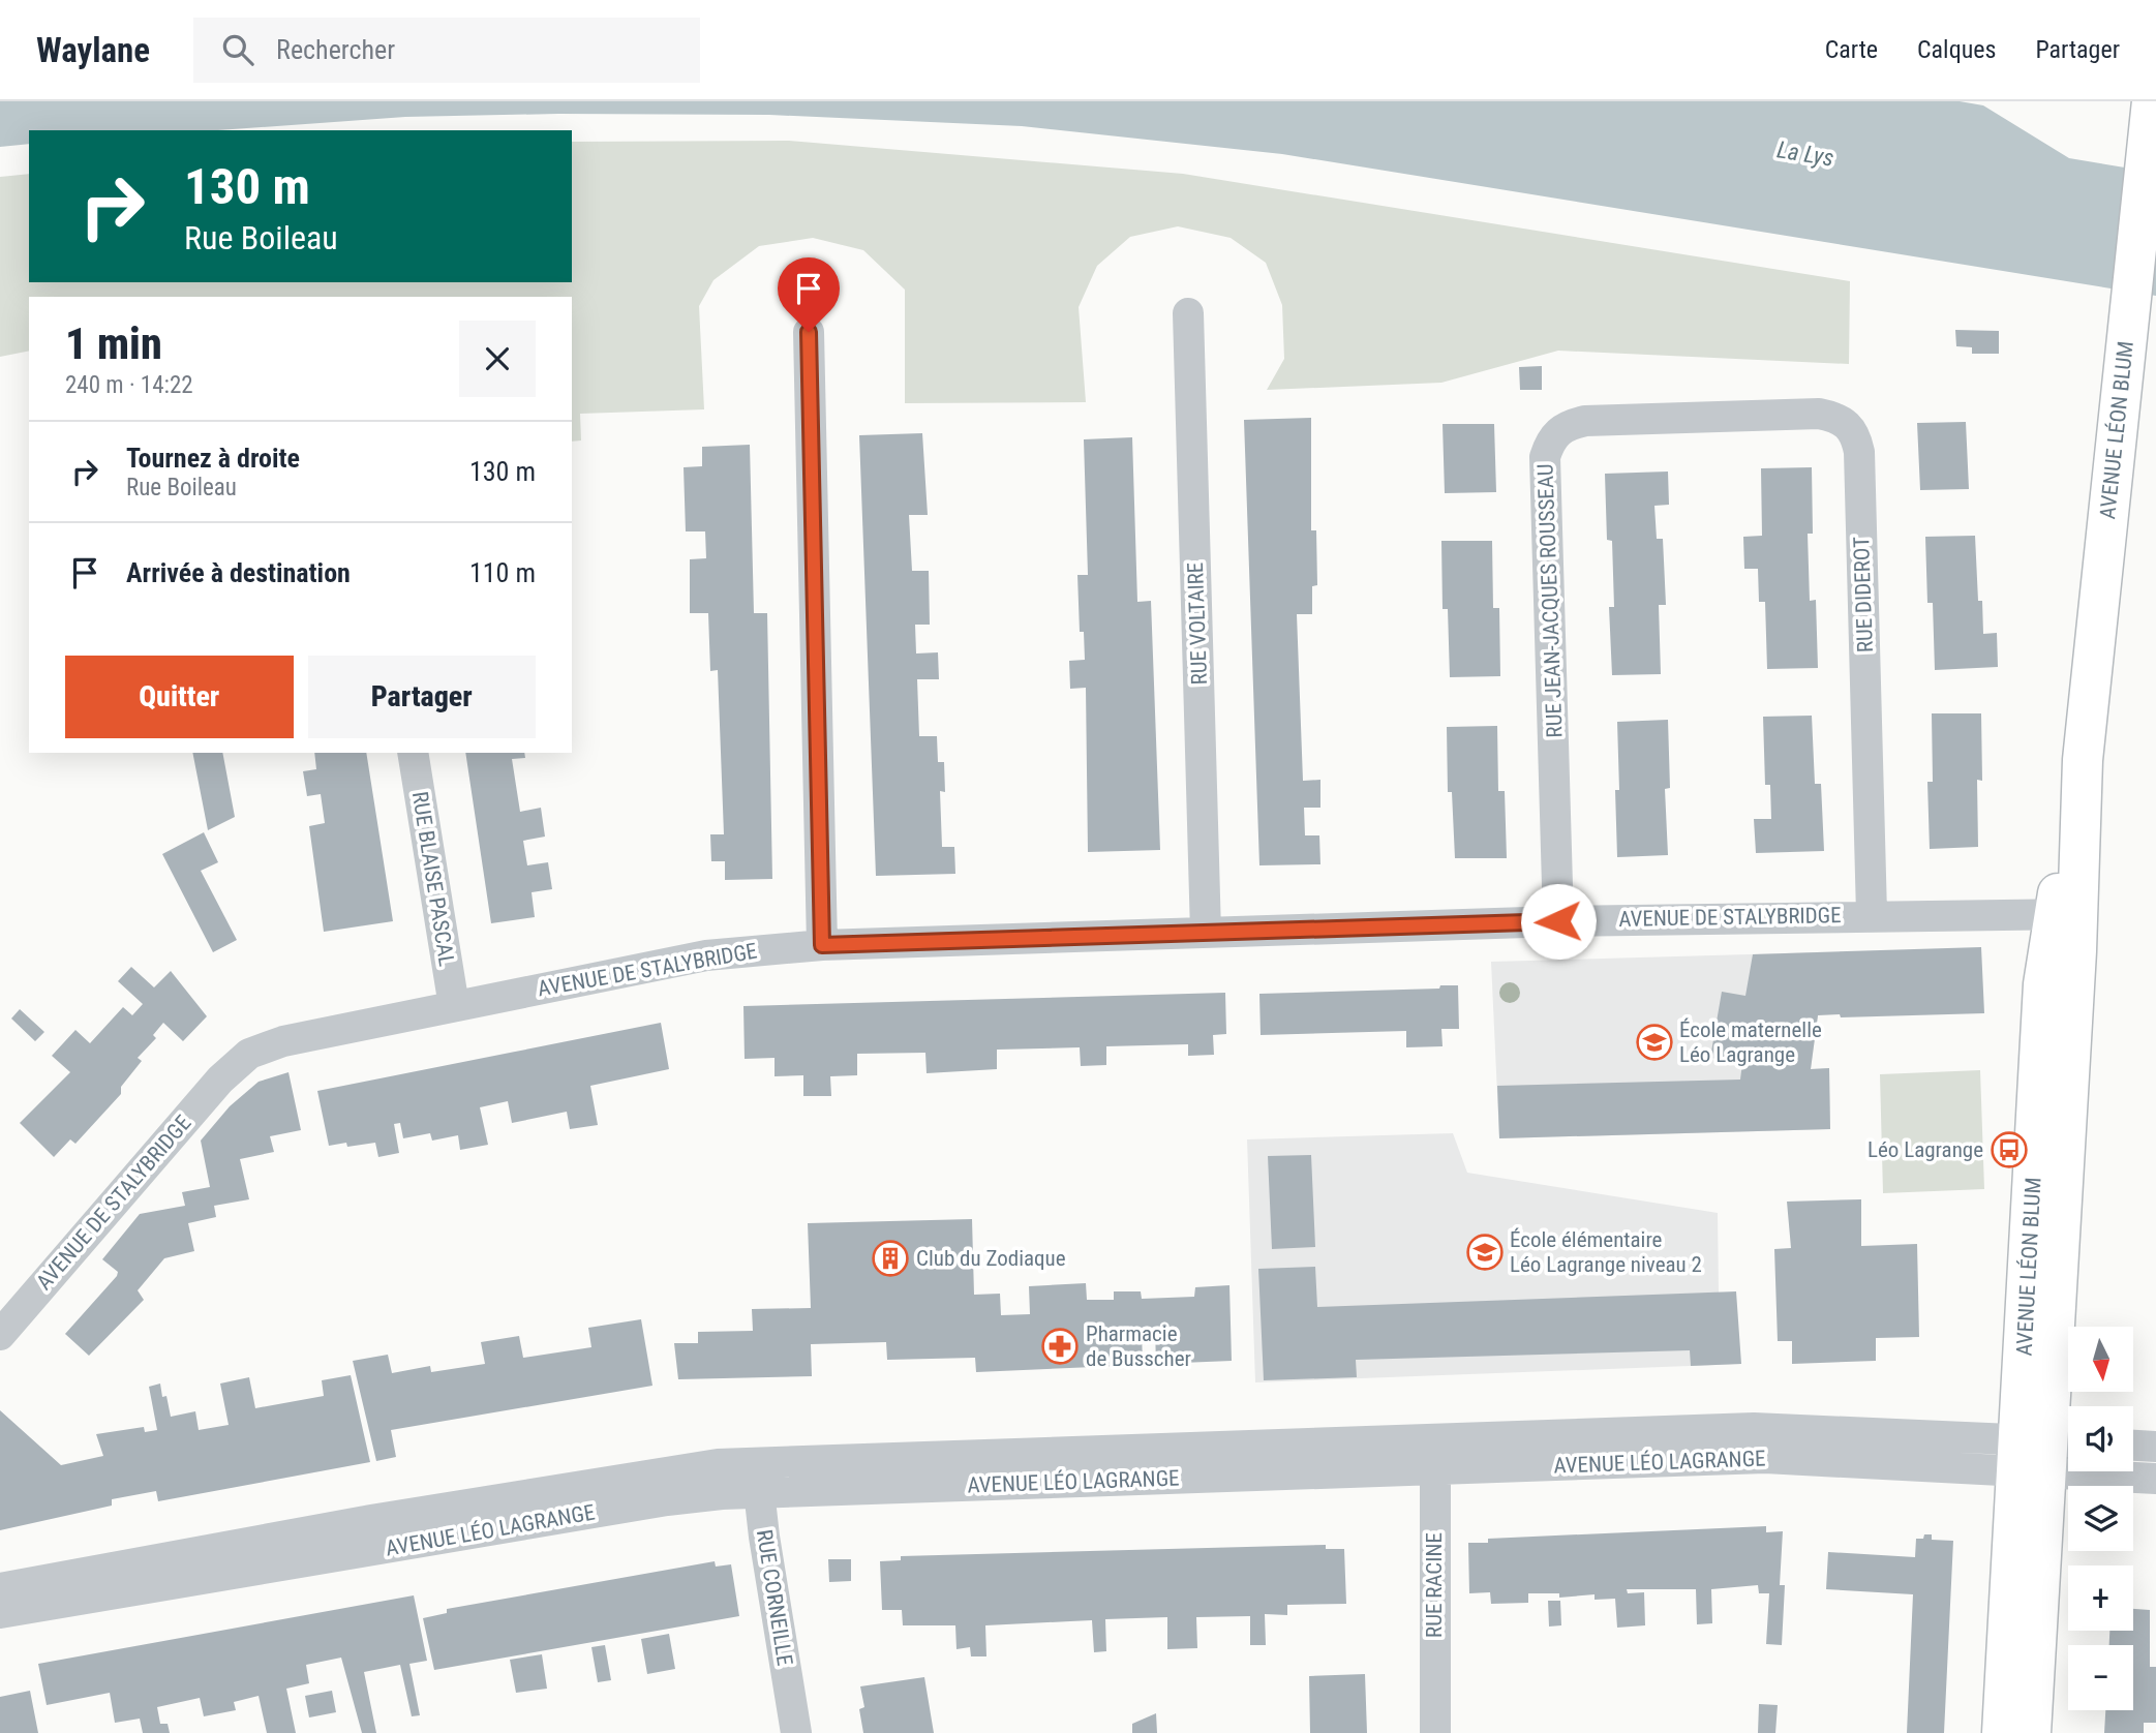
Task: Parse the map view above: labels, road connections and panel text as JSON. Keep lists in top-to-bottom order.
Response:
{
  "streets": {
    "main road": ["AVENUE LÉON BLUM"],
    "street": [
      "RUE DIDEROT",
      "RUE JEAN-JACQUES ROUSSEAU",
      "RUE VOLTAIRE",
      "RUE BLAISE PASCAL",
      "AVENUE DE STALYBRIDGE",
      "AVENUE LÉO LAGRANGE",
      "RUE RACINE",
      "RUE CORNEILLE"
    ]
  },
  "crossings": [
    ["AVENUE LÉON BLUM", "AVENUE DE STALYBRIDGE"],
    ["AVENUE LÉON BLUM", "AVENUE LÉO LAGRANGE"],
    ["RUE DIDEROT", "RUE JEAN-JACQUES ROUSSEAU"],
    ["RUE DIDEROT", "AVENUE DE STALYBRIDGE"],
    ["RUE JEAN-JACQUES ROUSSEAU", "AVENUE DE STALYBRIDGE"],
    ["RUE VOLTAIRE", "AVENUE DE STALYBRIDGE"],
    ["RUE BLAISE PASCAL", "AVENUE DE STALYBRIDGE"],
    ["AVENUE LÉO LAGRANGE", "RUE RACINE"],
    ["AVENUE LÉO LAGRANGE", "RUE CORNEILLE"]
  ],
  "water": ["La Lys"],
  "places": {
    "school or university": ["École maternelle Léo Lagrange", "École élémentaire Léo Lagrange niveau 2"],
    "bus stop": ["Léo Lagrange"],
    "building": ["Club du Zodiaque"],
    "pharmacy": ["Pharmacie de Busscher"]
  },
  "north": "bottom",
  "page": {
    "header": "Waylane",
    "search": "Rechercher",
    "nav": ["Carte", "Calques", "Partager"],
    "turn": ["130 m", "Rue Boileau"],
    "heading": ["1 min", "240 m · 14:22"],
    "list": [
      {
        "name": "Tournez à droite",
        "note": "Rue Boileau",
        "value": "130 m"
      },
      {
        "name": "Arrivée à destination",
        "value": "110 m"
      }
    ],
    "buttons": ["Quitter", "Partager"],
    "map_buttons": ["+", "−"]
  }
}
